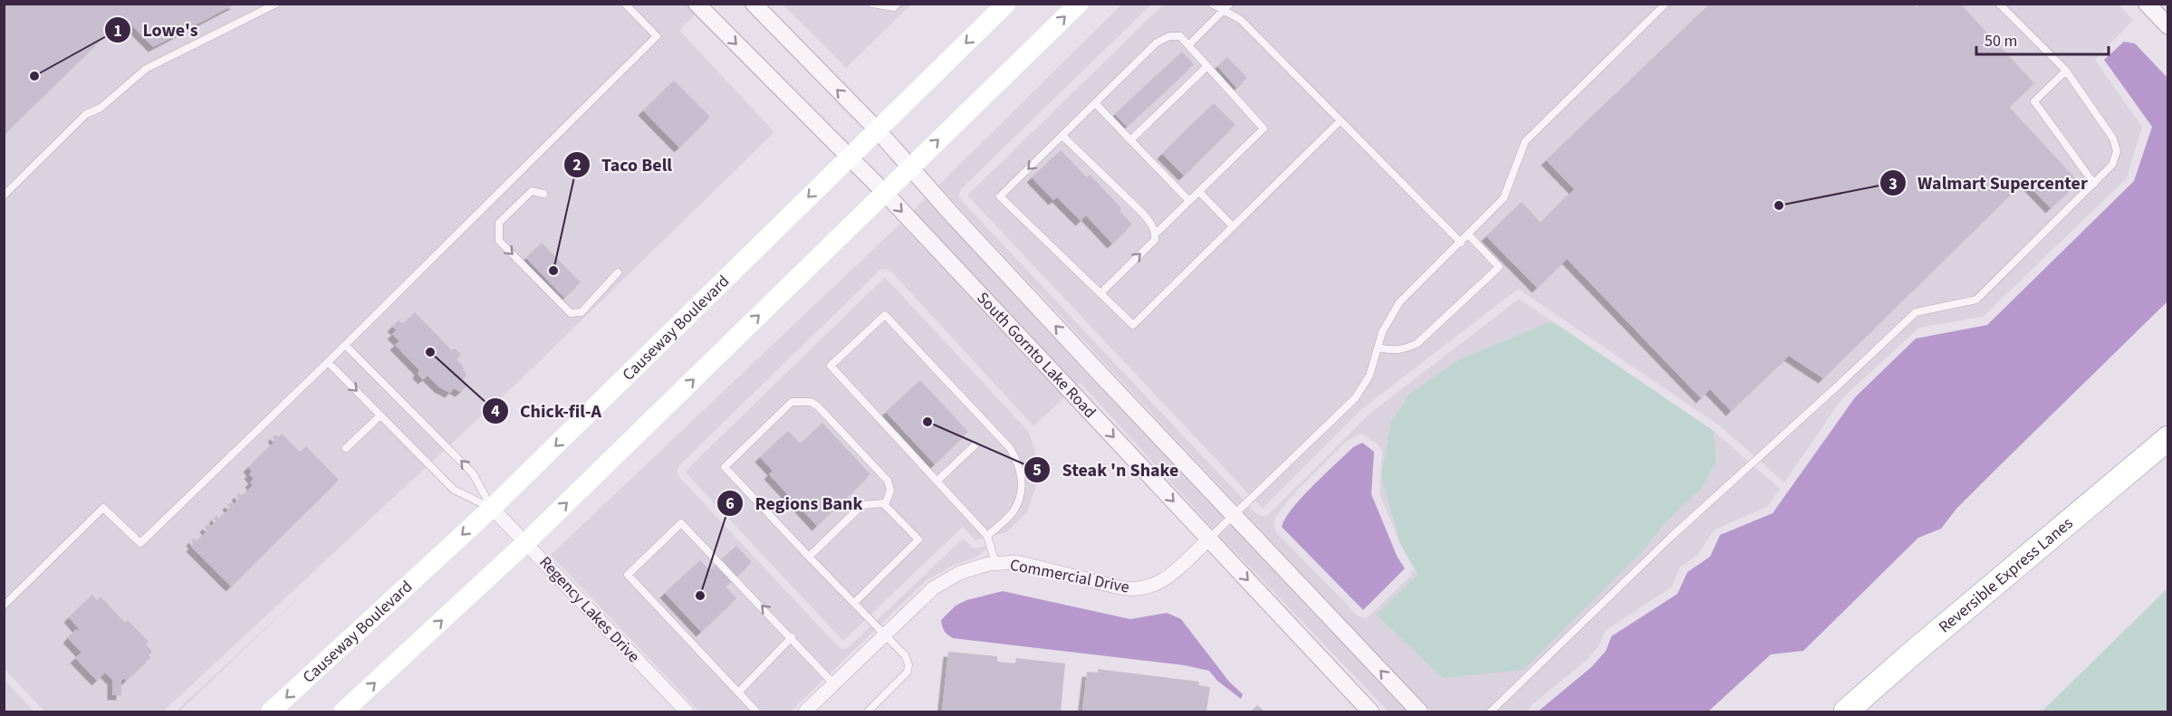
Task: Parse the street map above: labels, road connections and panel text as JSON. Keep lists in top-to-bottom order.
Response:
{
  "streets": {
    "highway": ["Reversible Express Lanes"],
    "main road": ["Causeway Boulevard"],
    "street": ["South Gornto Lake Road", "Commercial Drive", "Regency Lakes Drive"]
  },
  "crossings": [
    ["Causeway Boulevard", "South Gornto Lake Road"],
    ["Causeway Boulevard", "Regency Lakes Drive"],
    ["South Gornto Lake Road", "Commercial Drive"]
  ],
  "places": [
    "Lowe's",
    "Walmart Supercenter",
    "Taco Bell",
    "Chick-fil-A",
    "Steak 'n Shake",
    "Regions Bank"
  ],
  "scale_bar": "50 m"
}
